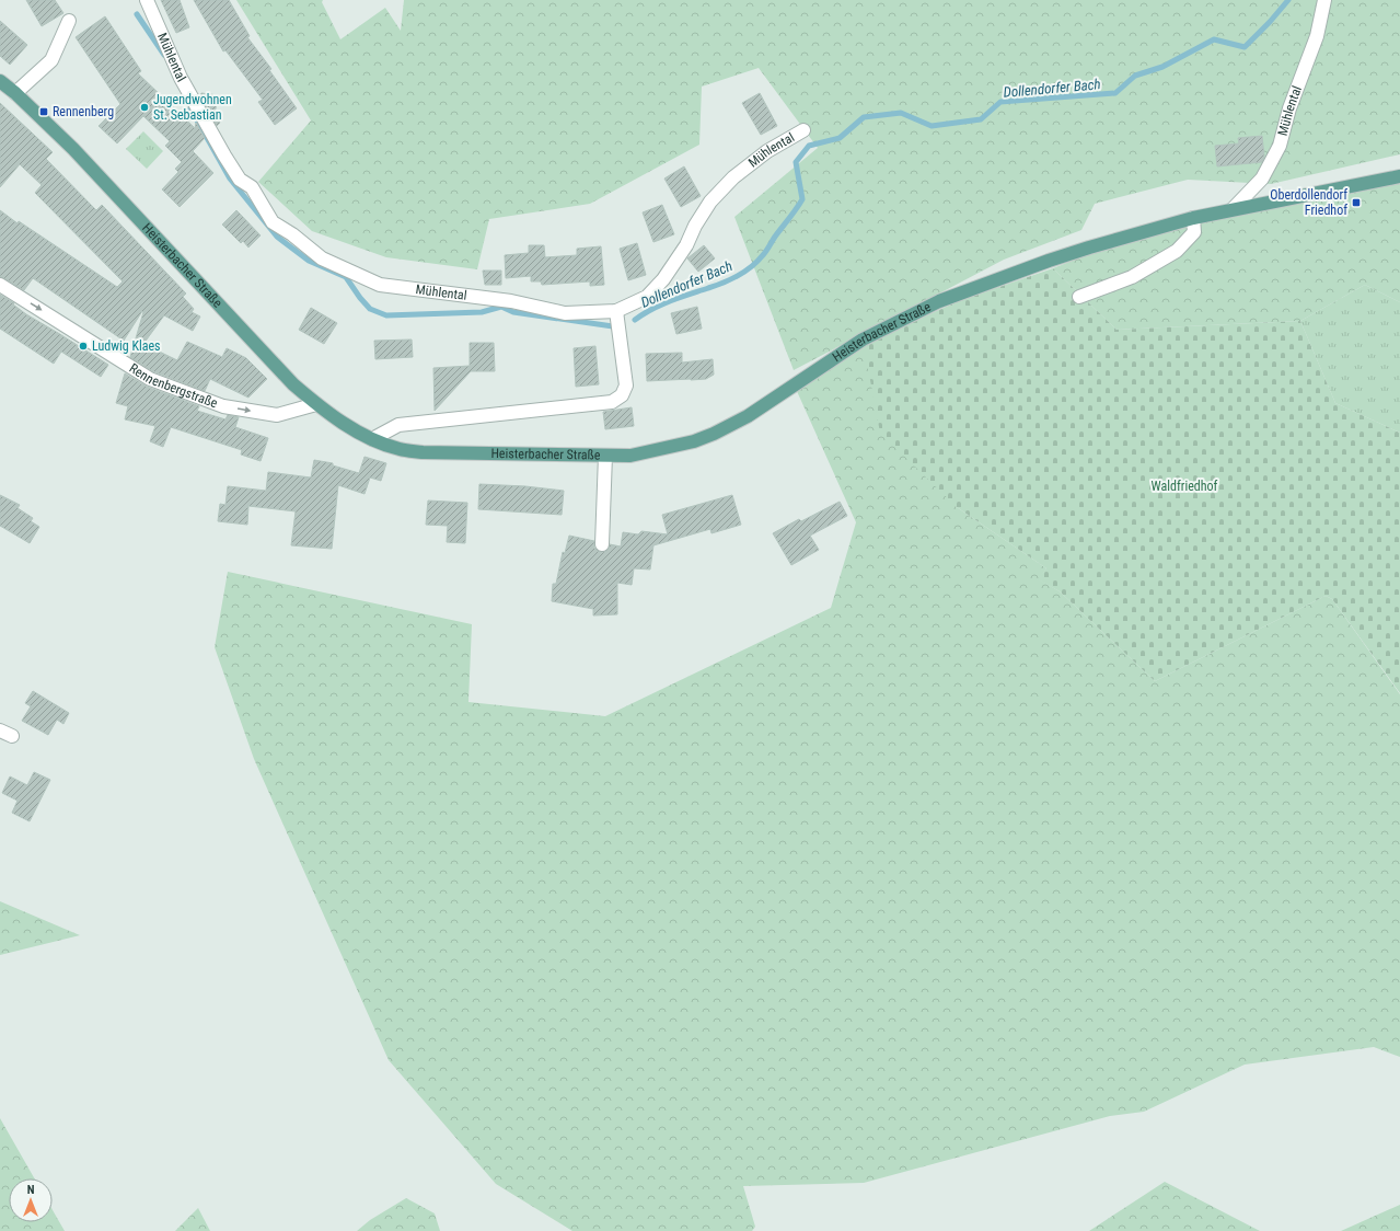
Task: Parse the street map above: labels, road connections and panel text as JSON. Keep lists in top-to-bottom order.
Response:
{
  "streets": {
    "main road": ["Heisterbacher Straße"],
    "street": ["Mühlental", "Rennenbergstraße"]
  },
  "crossings": [
    ["Mühlental", "Heisterbacher Straße"],
    ["Heisterbacher Straße", "Rennenbergstraße"]
  ],
  "one_way": ["Rennenbergstraße"],
  "water": ["Dollendorfer Bach"],
  "parks": ["Waldfriedhof"],
  "places": {
    "other": ["Jugendwohnen St. Sebastian", "Ludwig Klaes"],
    "transit": ["Rennenberg", "Oberdollendorf Friedhof"]
  },
  "north": "top"
}
